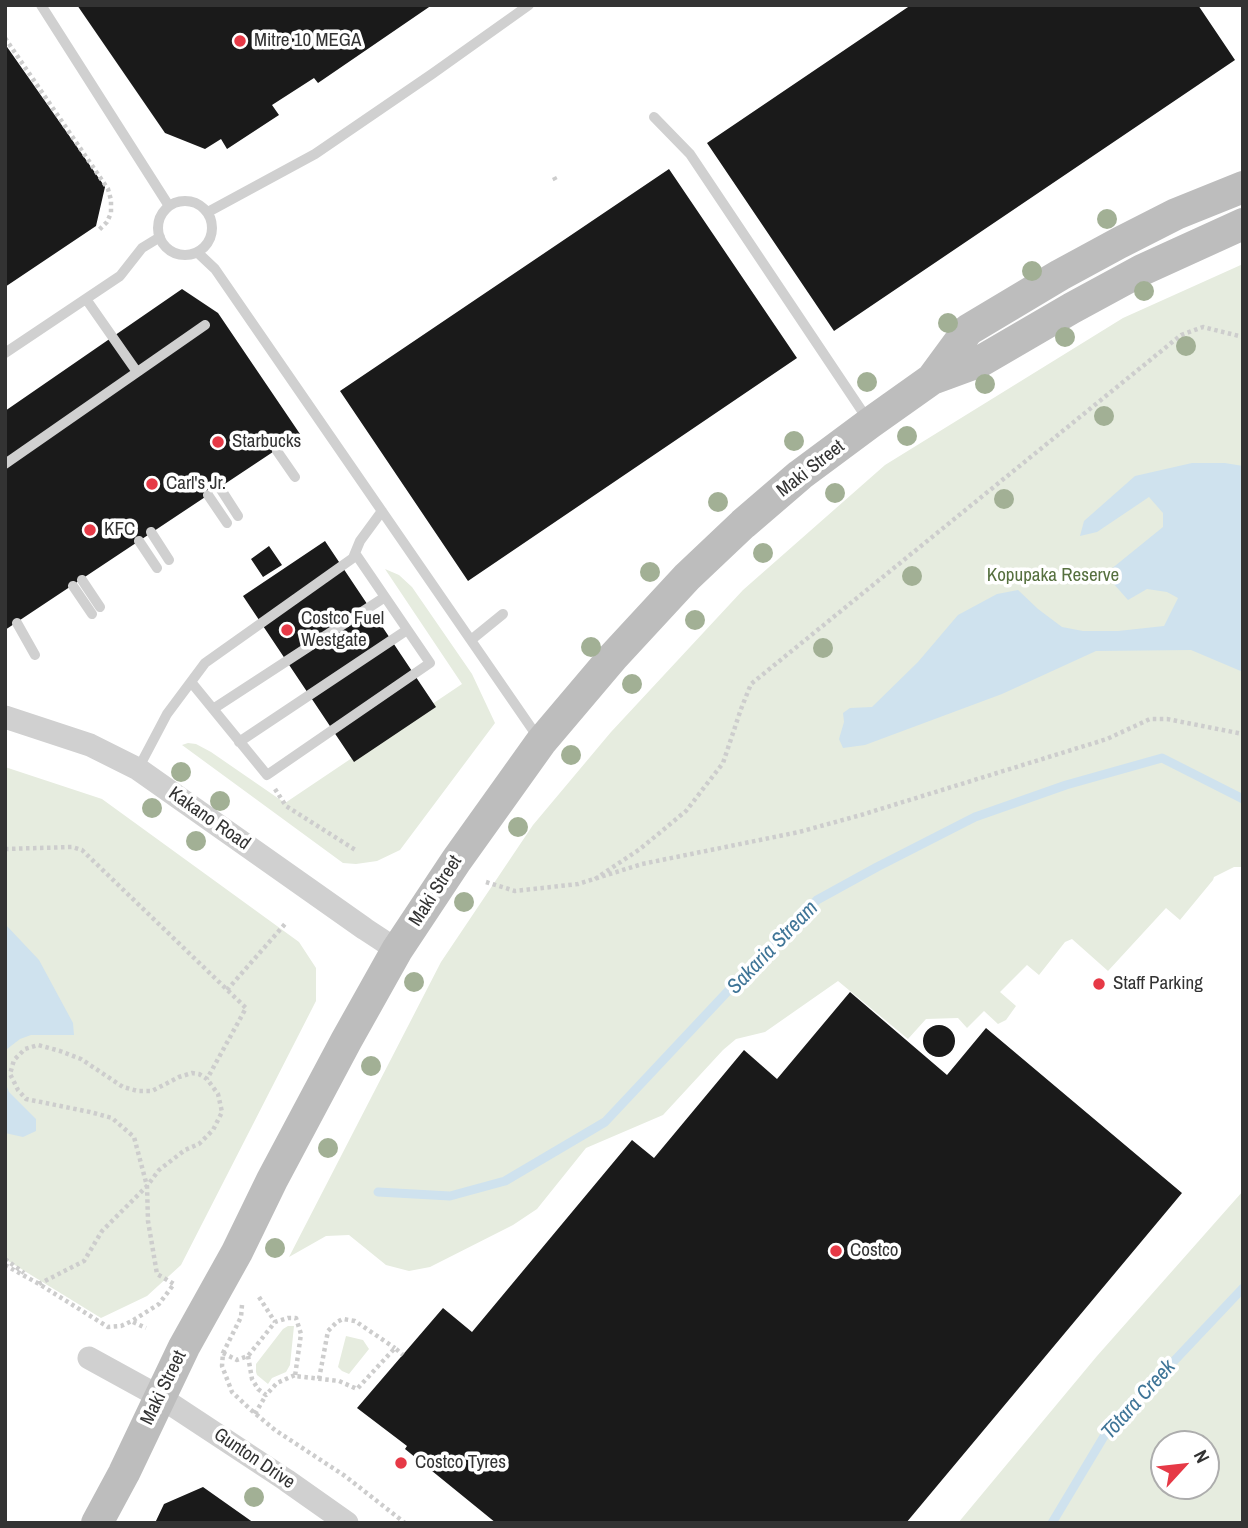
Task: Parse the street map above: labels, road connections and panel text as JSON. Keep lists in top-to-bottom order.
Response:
{
  "streets": {
    "street": ["Maki Street", "Kakano Road", "Gunton Drive"]
  },
  "crossings": [
    ["Maki Street", "Kakano Road"],
    ["Maki Street", "Gunton Drive"]
  ],
  "water": ["Sakaria Stream", "Tōtara Creek"],
  "parks": ["Kopupaka Reserve"],
  "places": [
    "Mitre 10 MEGA",
    "Starbucks",
    "Carl's Jr.",
    "KFC",
    "Costco Fuel Westgate",
    "Staff Parking",
    "Costco",
    "Costco Tyres"
  ],
  "north": "top right"
}
